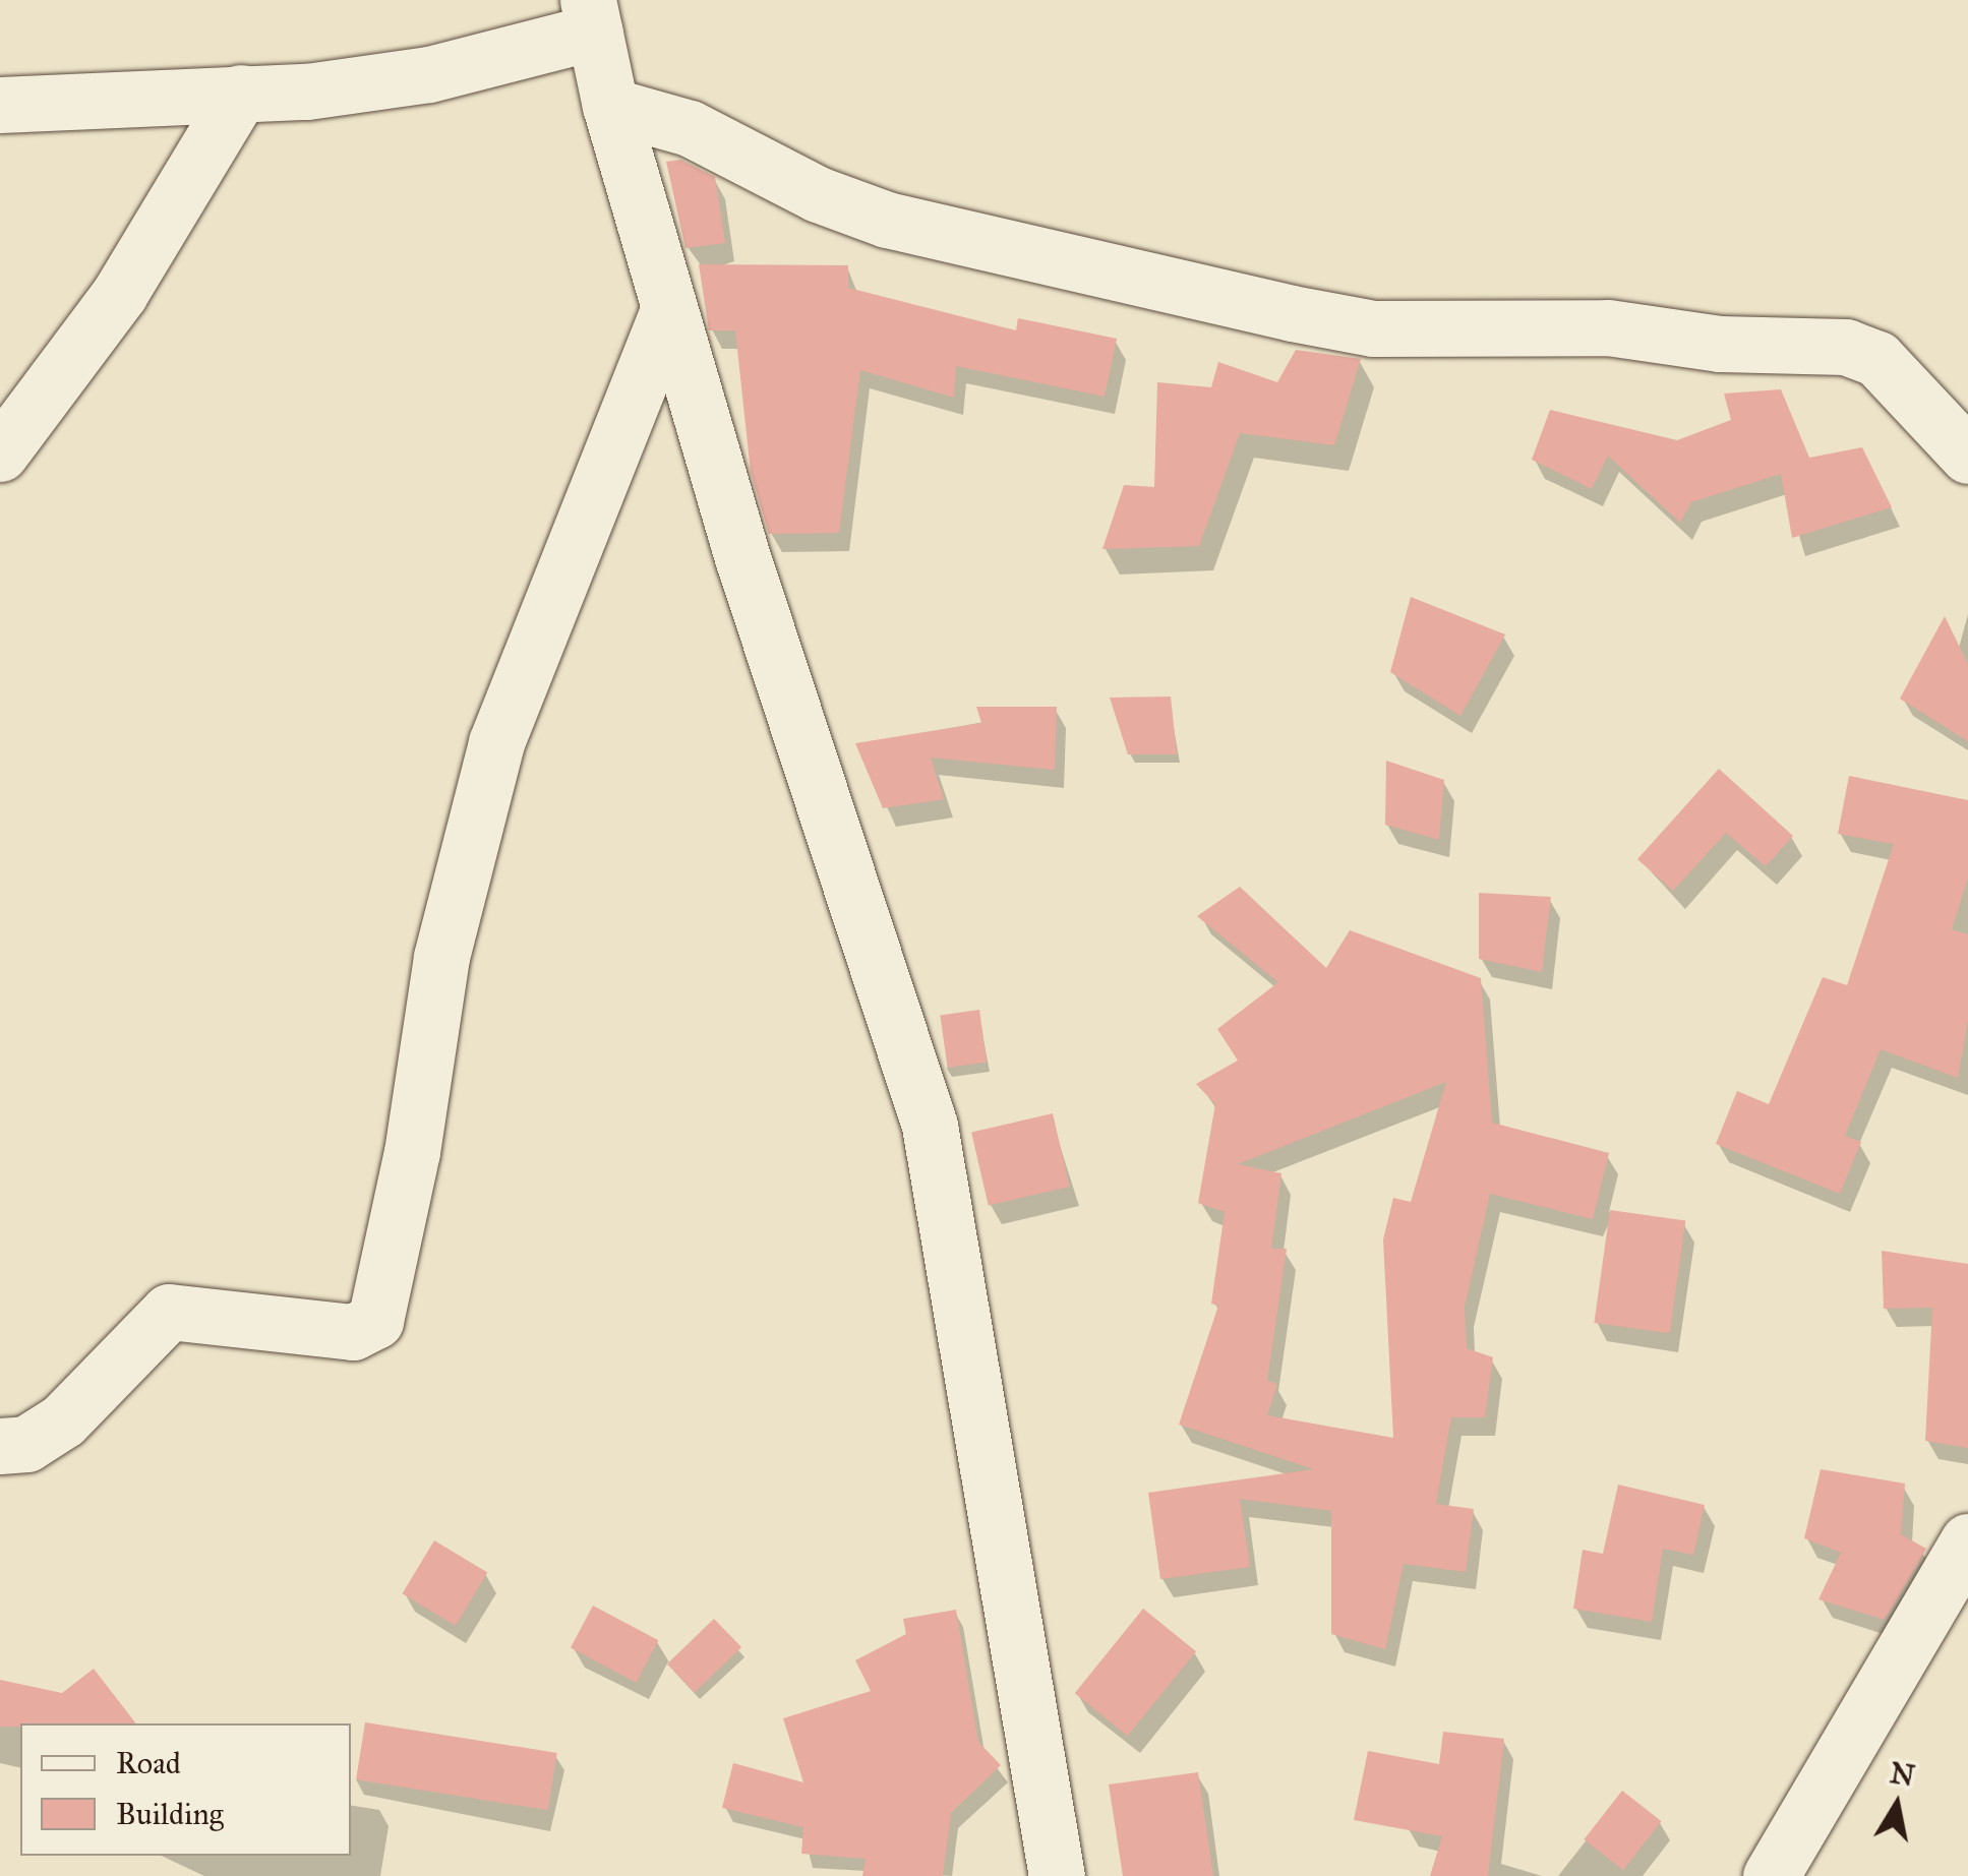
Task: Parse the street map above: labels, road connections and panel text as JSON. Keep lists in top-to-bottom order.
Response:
{
  "legend": ["Road", "Building"],
  "north": "top"
}
